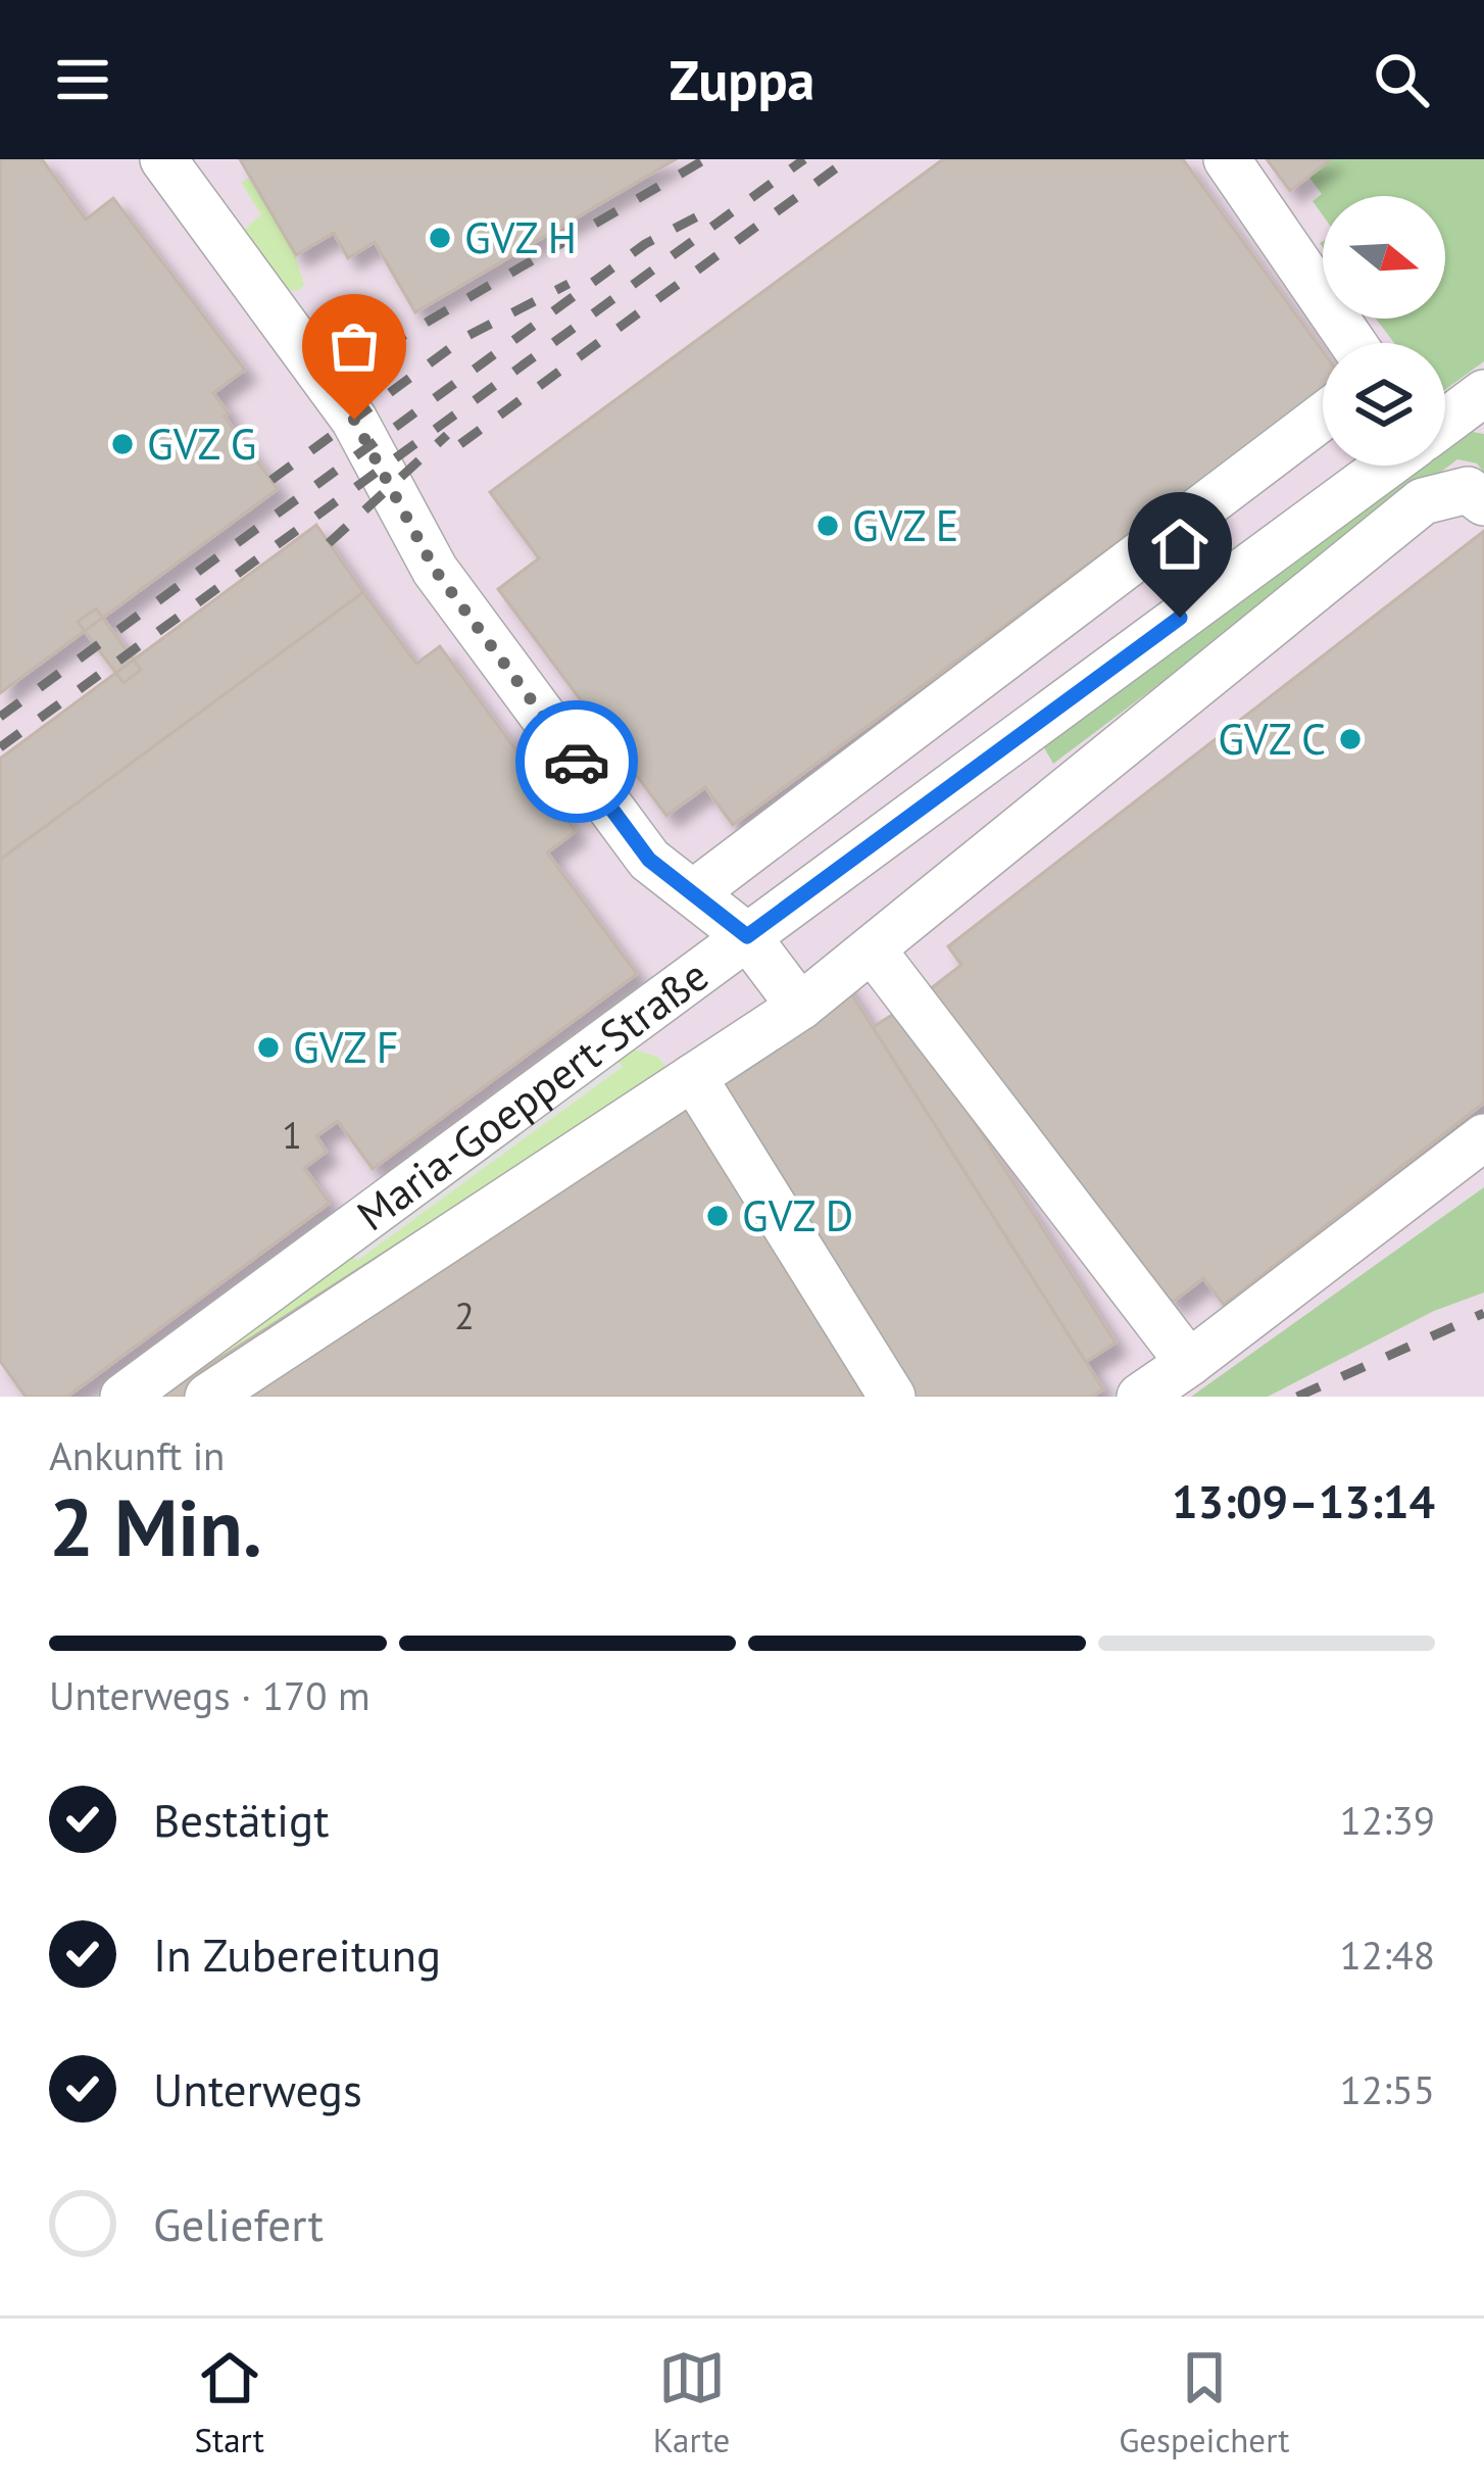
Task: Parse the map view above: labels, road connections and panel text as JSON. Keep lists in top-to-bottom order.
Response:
{
  "streets": {
    "lane": ["Maria-Goeppert-Straße"]
  },
  "places": [
    "GVZ H",
    "GVZ G",
    "GVZ E",
    "GVZ C",
    "GVZ F",
    "GVZ D"
  ],
  "house_numbers": ["1", "2"],
  "north": "right",
  "page": {
    "header": "Zuppa",
    "heading": ["2 Min.", "Ankunft in", "13:09–13:14"],
    "bar": "Unterwegs · 170 m",
    "list": [
      ["Bestätigt", "12:39"],
      ["In Zubereitung", "12:48"],
      ["Unterwegs", "12:55"],
      "Geliefert"
    ],
    "tabs": ["Start", "Karte", "Gespeichert"]
  }
}
